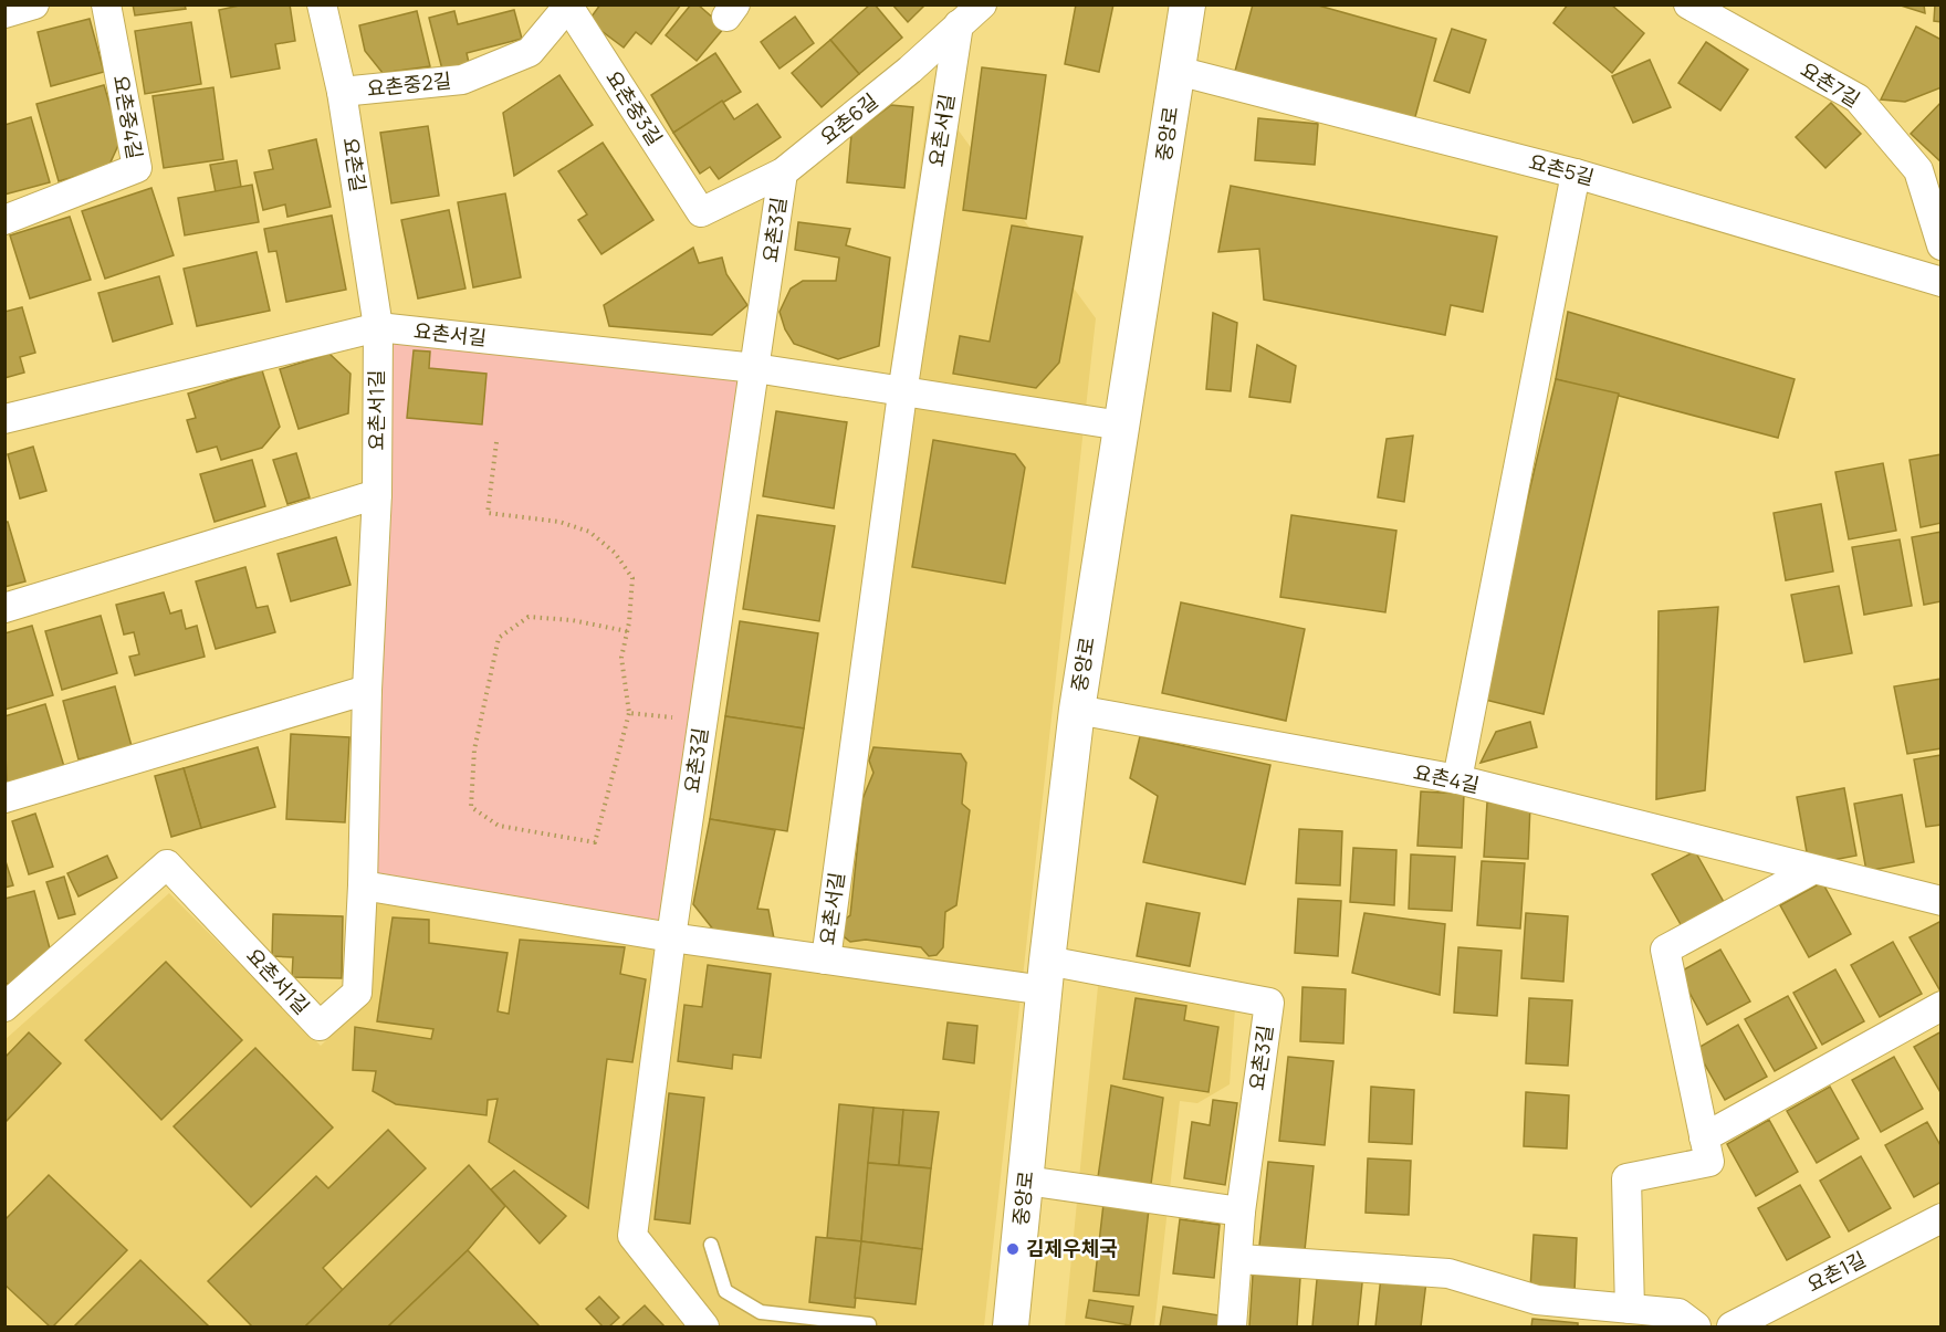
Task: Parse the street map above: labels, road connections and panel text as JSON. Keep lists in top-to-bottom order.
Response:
{
  "streets": {
    "street": [
      "요촌중2길",
      "요촌7길",
      "요촌중3길",
      "요촌중4길",
      "요촌6길",
      "요촌서길",
      "중앙로",
      "요촌길",
      "요촌5길",
      "요촌3길",
      "요촌서1길",
      "요촌4길",
      "요촌1길"
    ]
  },
  "crossings": [
    ["요촌중2길", "요촌중3길"],
    ["요촌중2길", "요촌길"],
    ["요촌중3길", "요촌6길"],
    ["요촌6길", "요촌서길"],
    ["요촌6길", "요촌3길"],
    ["요촌서길", "중앙로"],
    ["요촌서길", "요촌길"],
    ["요촌서길", "요촌3길"],
    ["요촌서길", "요촌서1길"],
    ["중앙로", "요촌5길"],
    ["중앙로", "요촌3길"],
    ["중앙로", "요촌4길"],
    ["요촌길", "요촌서1길"]
  ],
  "places": ["김제우체국"]
}
